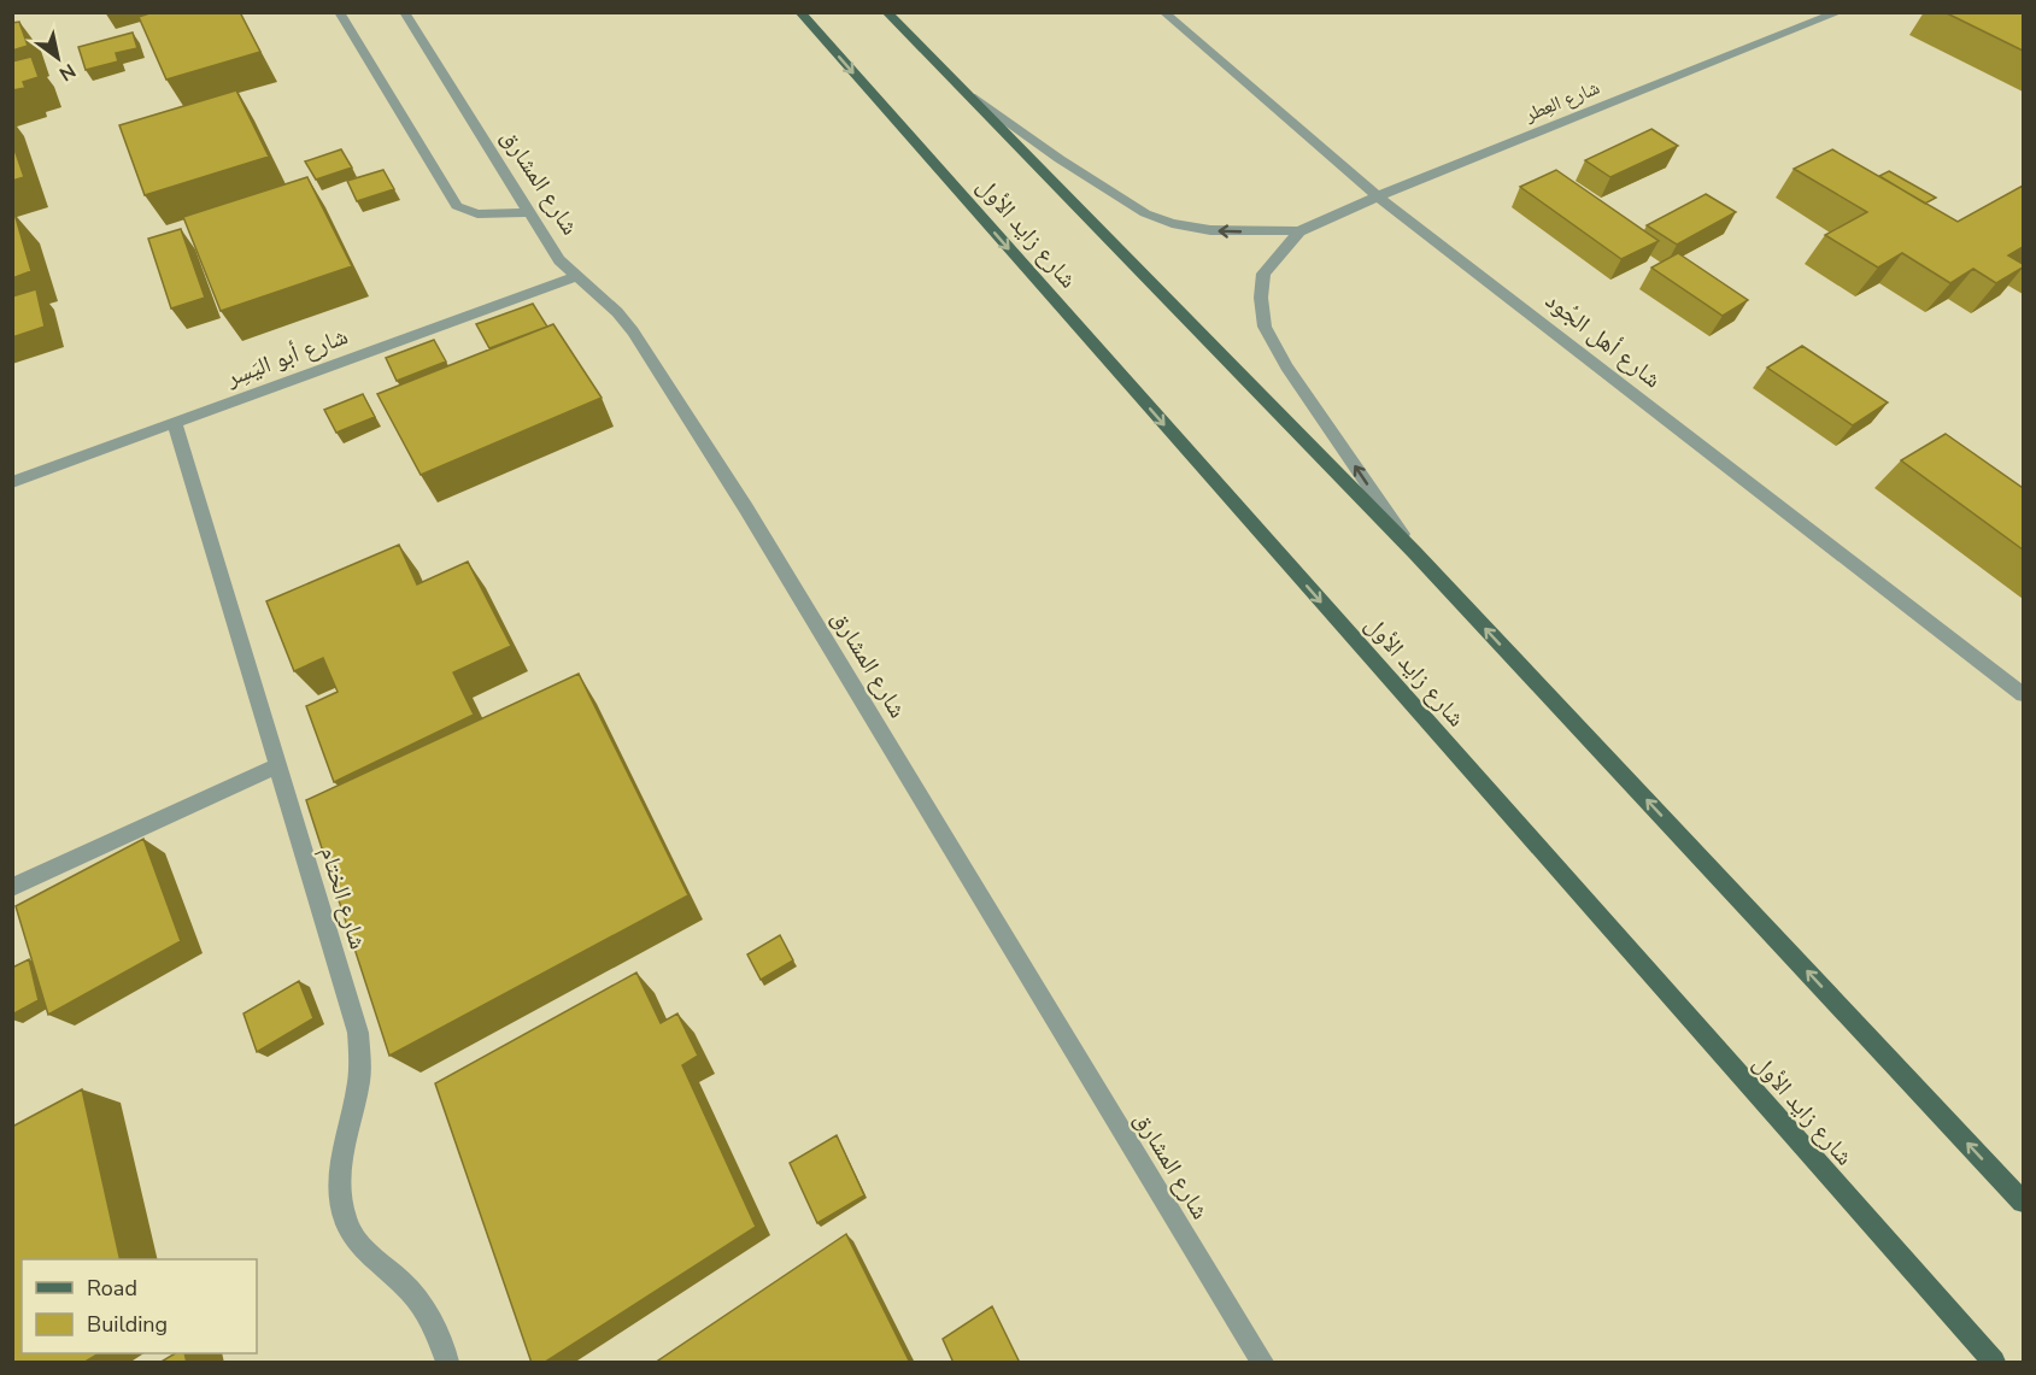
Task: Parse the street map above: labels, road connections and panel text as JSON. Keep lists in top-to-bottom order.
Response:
{
  "streets": {
    "main road": ["شارع زايد الأول"],
    "street": [
      "شارع العِطر",
      "شارع المشارق",
      "شارع أهل الجُود",
      "شارع أبو اليَسِر",
      "شارع الختام"
    ]
  },
  "crossings": [
    ["شارع العِطر", "شارع زايد الأول"],
    ["شارع العِطر", "شارع أهل الجُود"],
    ["شارع المشارق", "شارع أبو اليَسِر"],
    ["شارع أبو اليَسِر", "شارع الختام"]
  ],
  "one_way": ["شارع العِطر"],
  "legend": ["Road", "Building"],
  "north": "bottom right"
}
